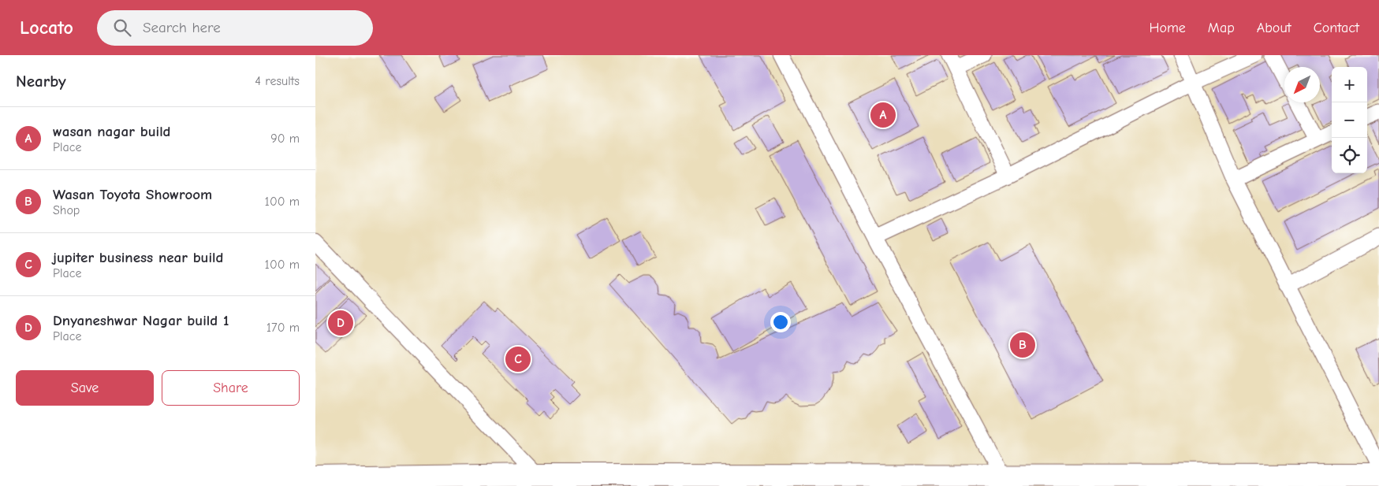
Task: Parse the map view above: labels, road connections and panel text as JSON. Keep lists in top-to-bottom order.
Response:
{
  "north": "bottom left",
  "page": {
    "header": "Locato",
    "search": "Search here",
    "nav": [
      "Home",
      "Map",
      "About",
      "Contact"
    ],
    "heading": ["Nearby", "4 results"],
    "map_buttons": ["+", "−"],
    "pins": [
      "A",
      "D",
      "B",
      "C"
    ],
    "list": [
      {
        "mark": "A",
        "name": "wasan nagar build",
        "note": "Place",
        "value": "90 m"
      },
      {
        "mark": "B",
        "name": "Wasan Toyota Showroom",
        "note": "Shop",
        "value": "100 m"
      },
      {
        "mark": "C",
        "name": "jupiter business near build",
        "note": "Place",
        "value": "100 m"
      },
      {
        "mark": "D",
        "name": "Dnyaneshwar Nagar build 1",
        "note": "Place",
        "value": "170 m"
      }
    ],
    "buttons": ["Save", "Share"]
  }
}
